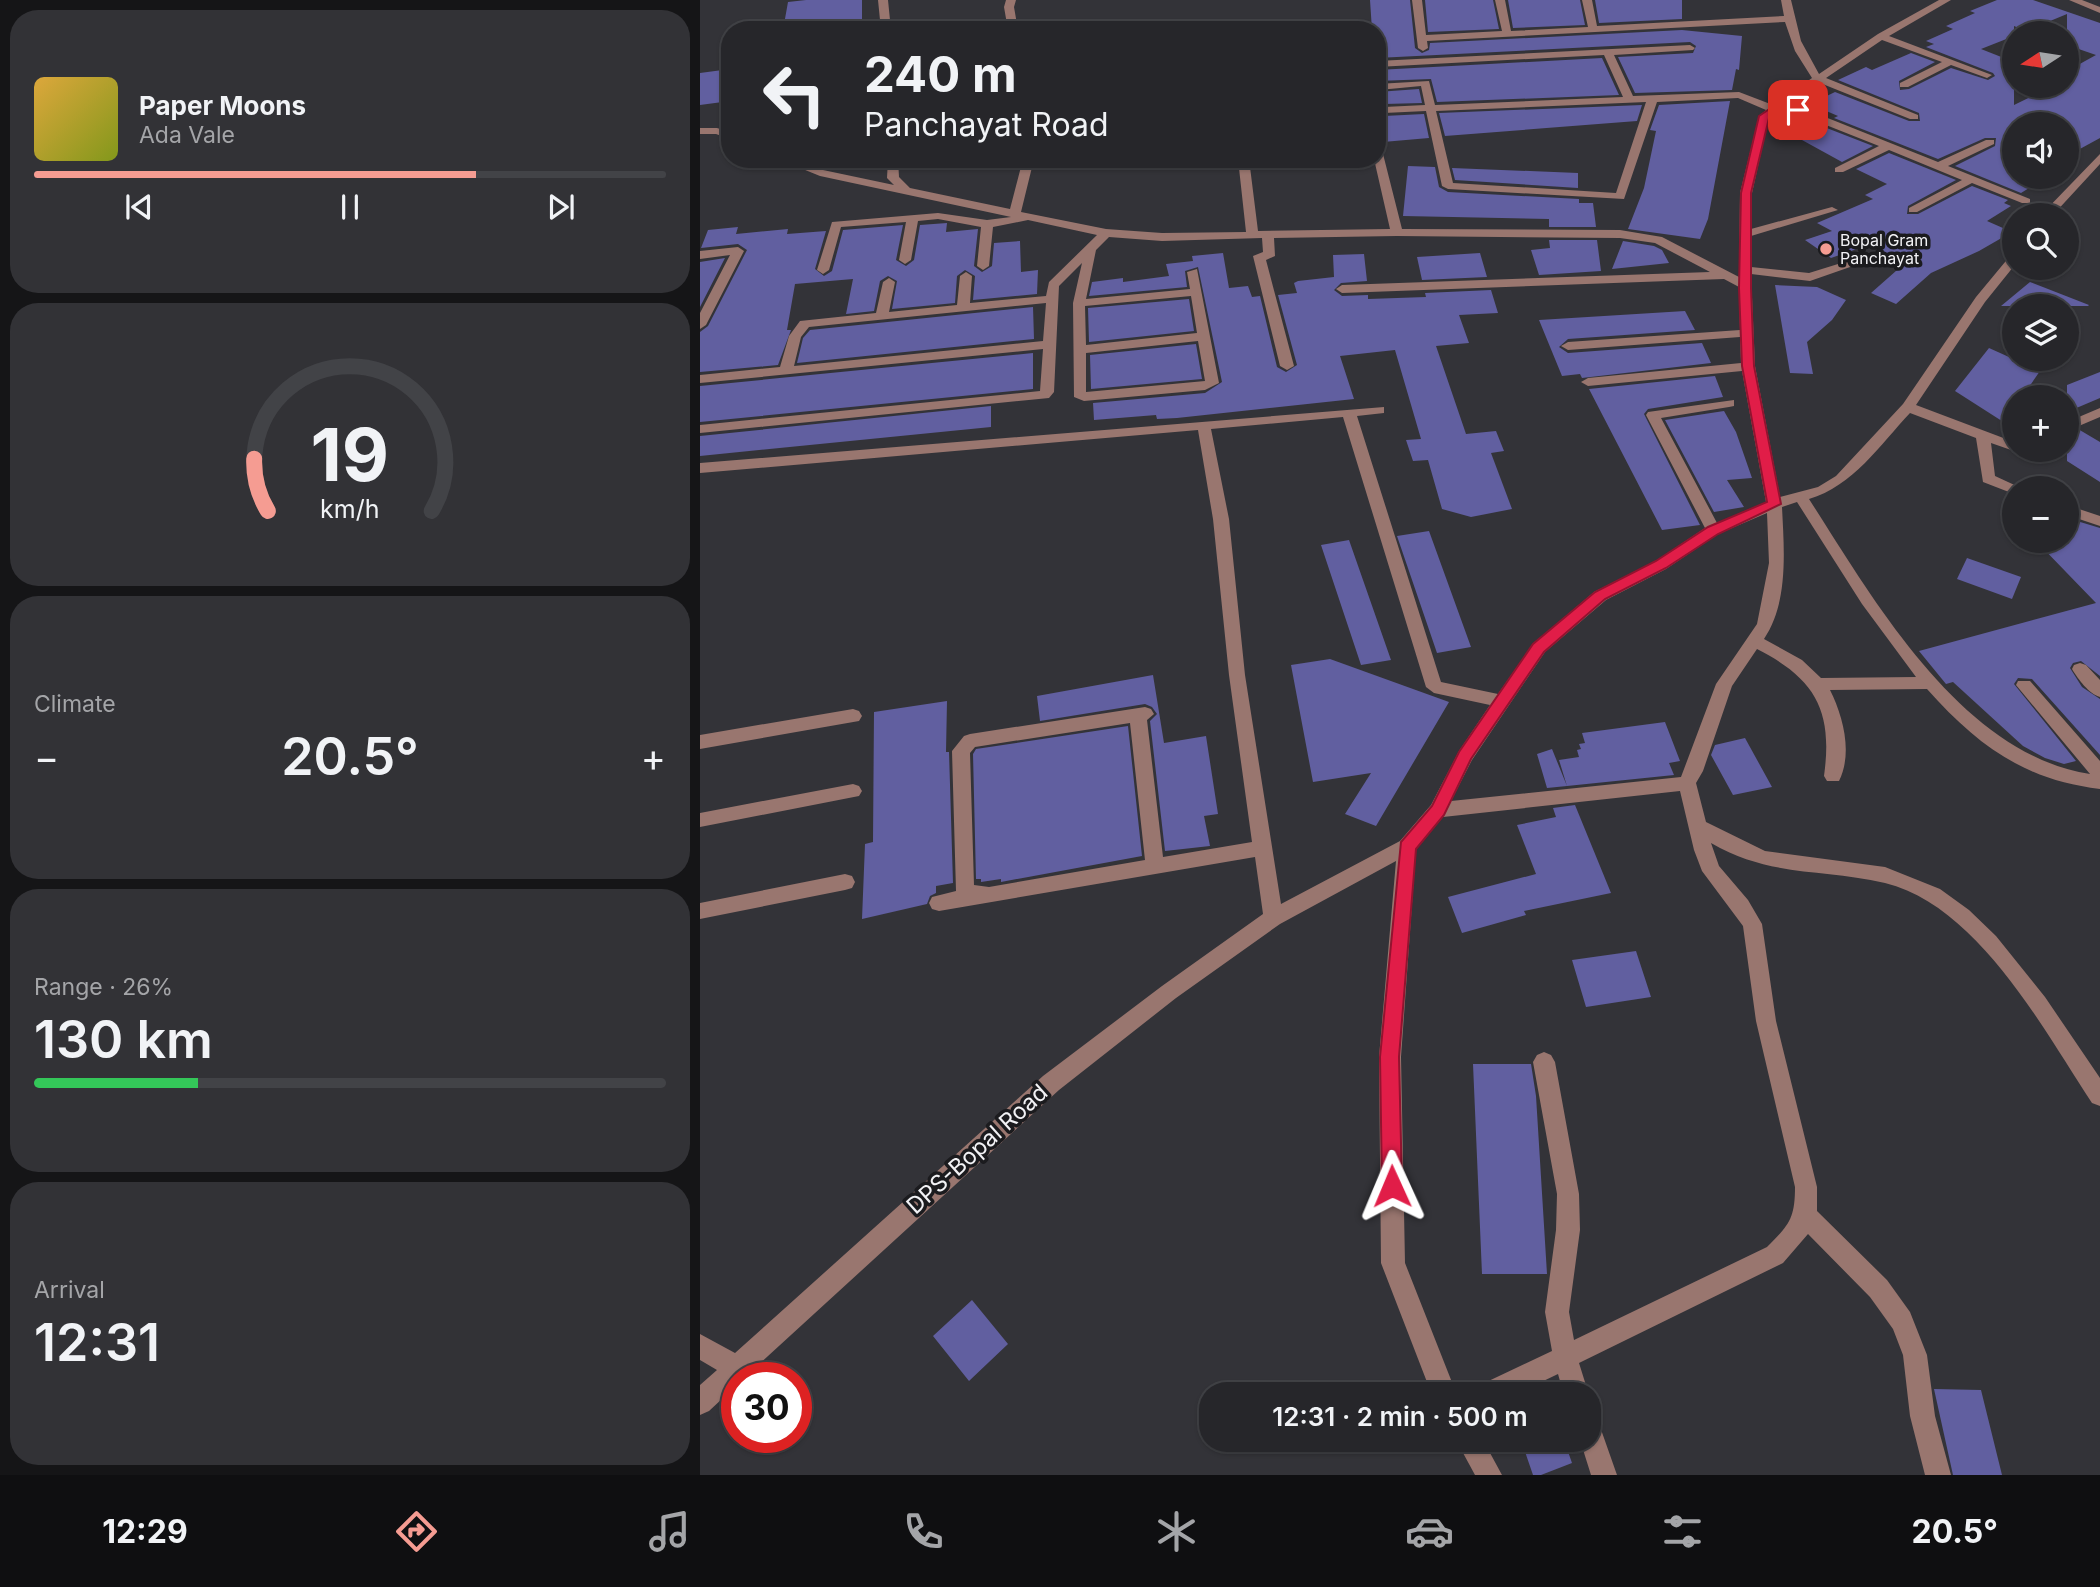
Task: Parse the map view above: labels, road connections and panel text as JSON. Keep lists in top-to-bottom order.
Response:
{
  "streets": {
    "street": ["DPS-Bopal Road"]
  },
  "places": ["Bopal Gram Panchayat"],
  "north": "left",
  "page": {
    "map_buttons": ["+", "−"],
    "turn": ["240 m", "Panchayat Road"],
    "song": ["Paper Moons", "Ada Vale"],
    "tile": [
      "Climate",
      ["Range · 26%", "130 km"],
      ["Arrival", "12:31"]
    ],
    "heat": ["−", "20.5°", "+"],
    "limit": "30",
    "trip": "12:31 · 2 min · 500 m",
    "tabs": ["12:29", "20.5°"],
    "gauge": ["19", "km/h"]
  }
}
